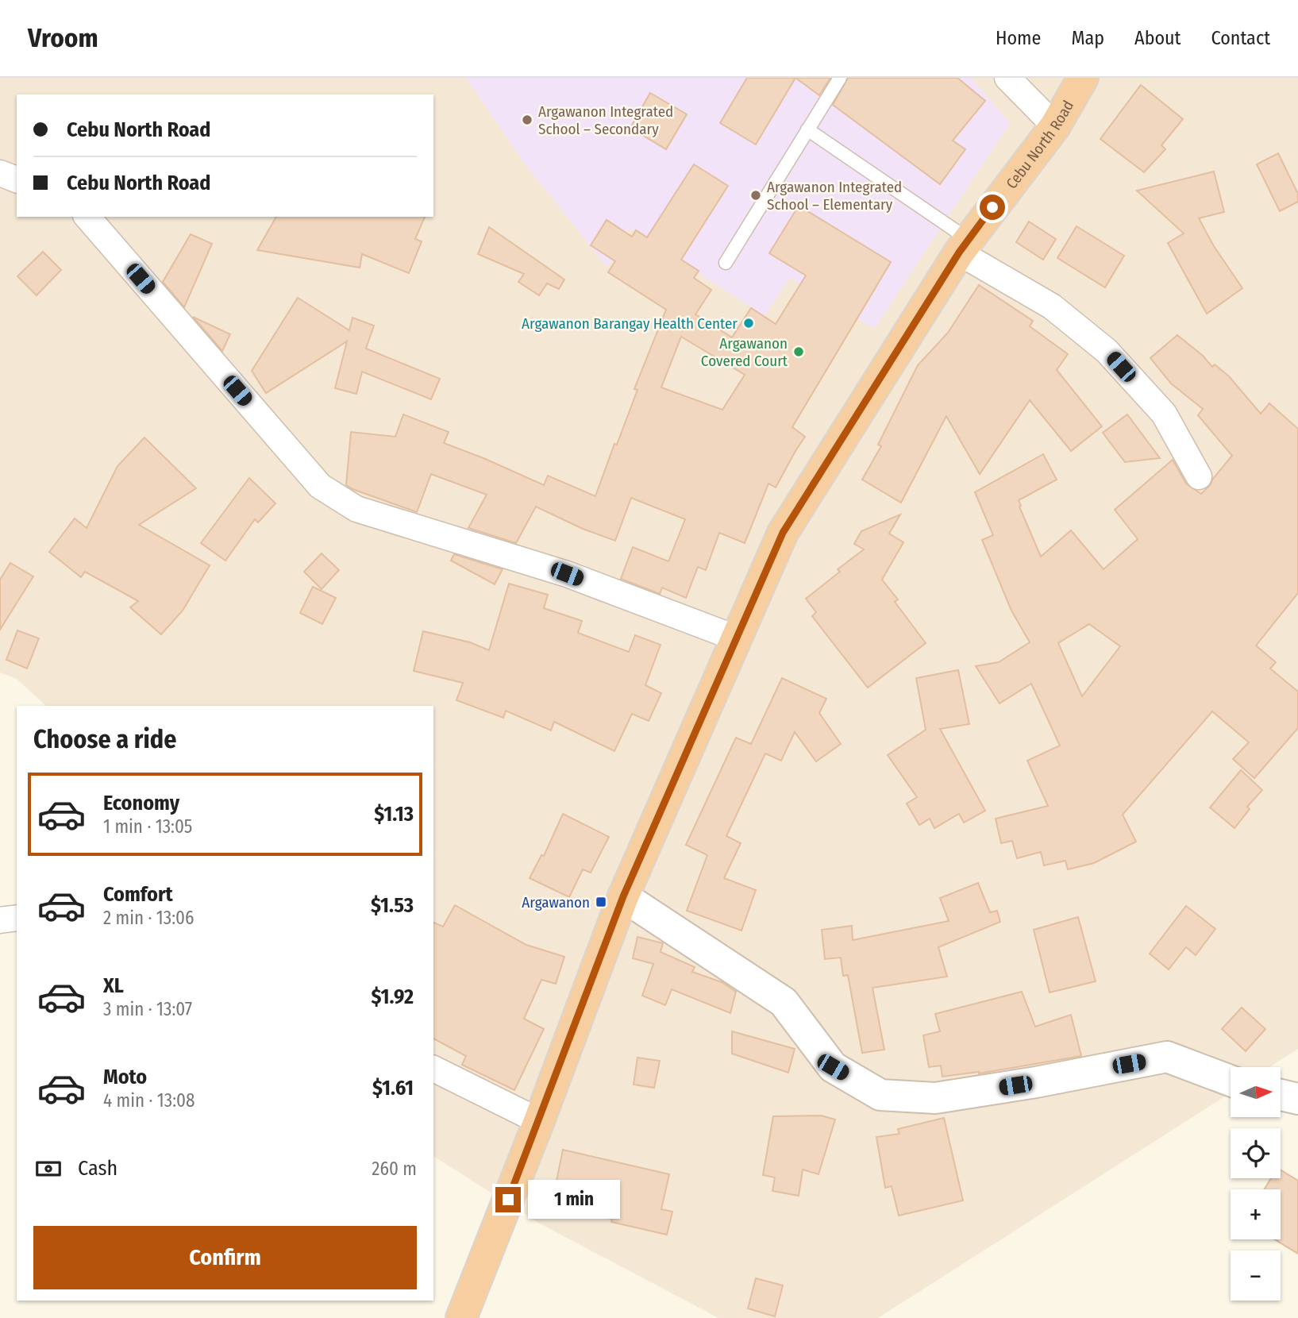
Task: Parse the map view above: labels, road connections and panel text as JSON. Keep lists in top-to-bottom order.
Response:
{
  "streets": {
    "highway": ["Cebu North Road"]
  },
  "places": {
    "other": [
      "Argawanon Integrated School – Secondary",
      "Argawanon Integrated School – Elementary",
      "Argawanon Barangay Health Center",
      "Argawanon Covered Court"
    ],
    "transit": ["Argawanon"]
  },
  "north": "right",
  "page": {
    "header": "Vroom",
    "nav": [
      "Home",
      "Map",
      "About",
      "Contact"
    ],
    "banner": ["Cebu North Road", "Cebu North Road"],
    "heading": "Choose a ride",
    "list": [
      {
        "name": "Economy",
        "note": "1 min · 13:05",
        "value": "$1.13"
      },
      {
        "name": "Comfort",
        "note": "2 min · 13:06",
        "value": "$1.53"
      },
      {
        "name": "XL",
        "note": "3 min · 13:07",
        "value": "$1.92"
      },
      {
        "name": "Moto",
        "note": "4 min · 13:08",
        "value": "$1.61"
      }
    ],
    "map_buttons": ["+", "−"],
    "pay": ["Cash", "260 m"],
    "bubble": "1 min",
    "buttons": "Confirm"
  }
}
